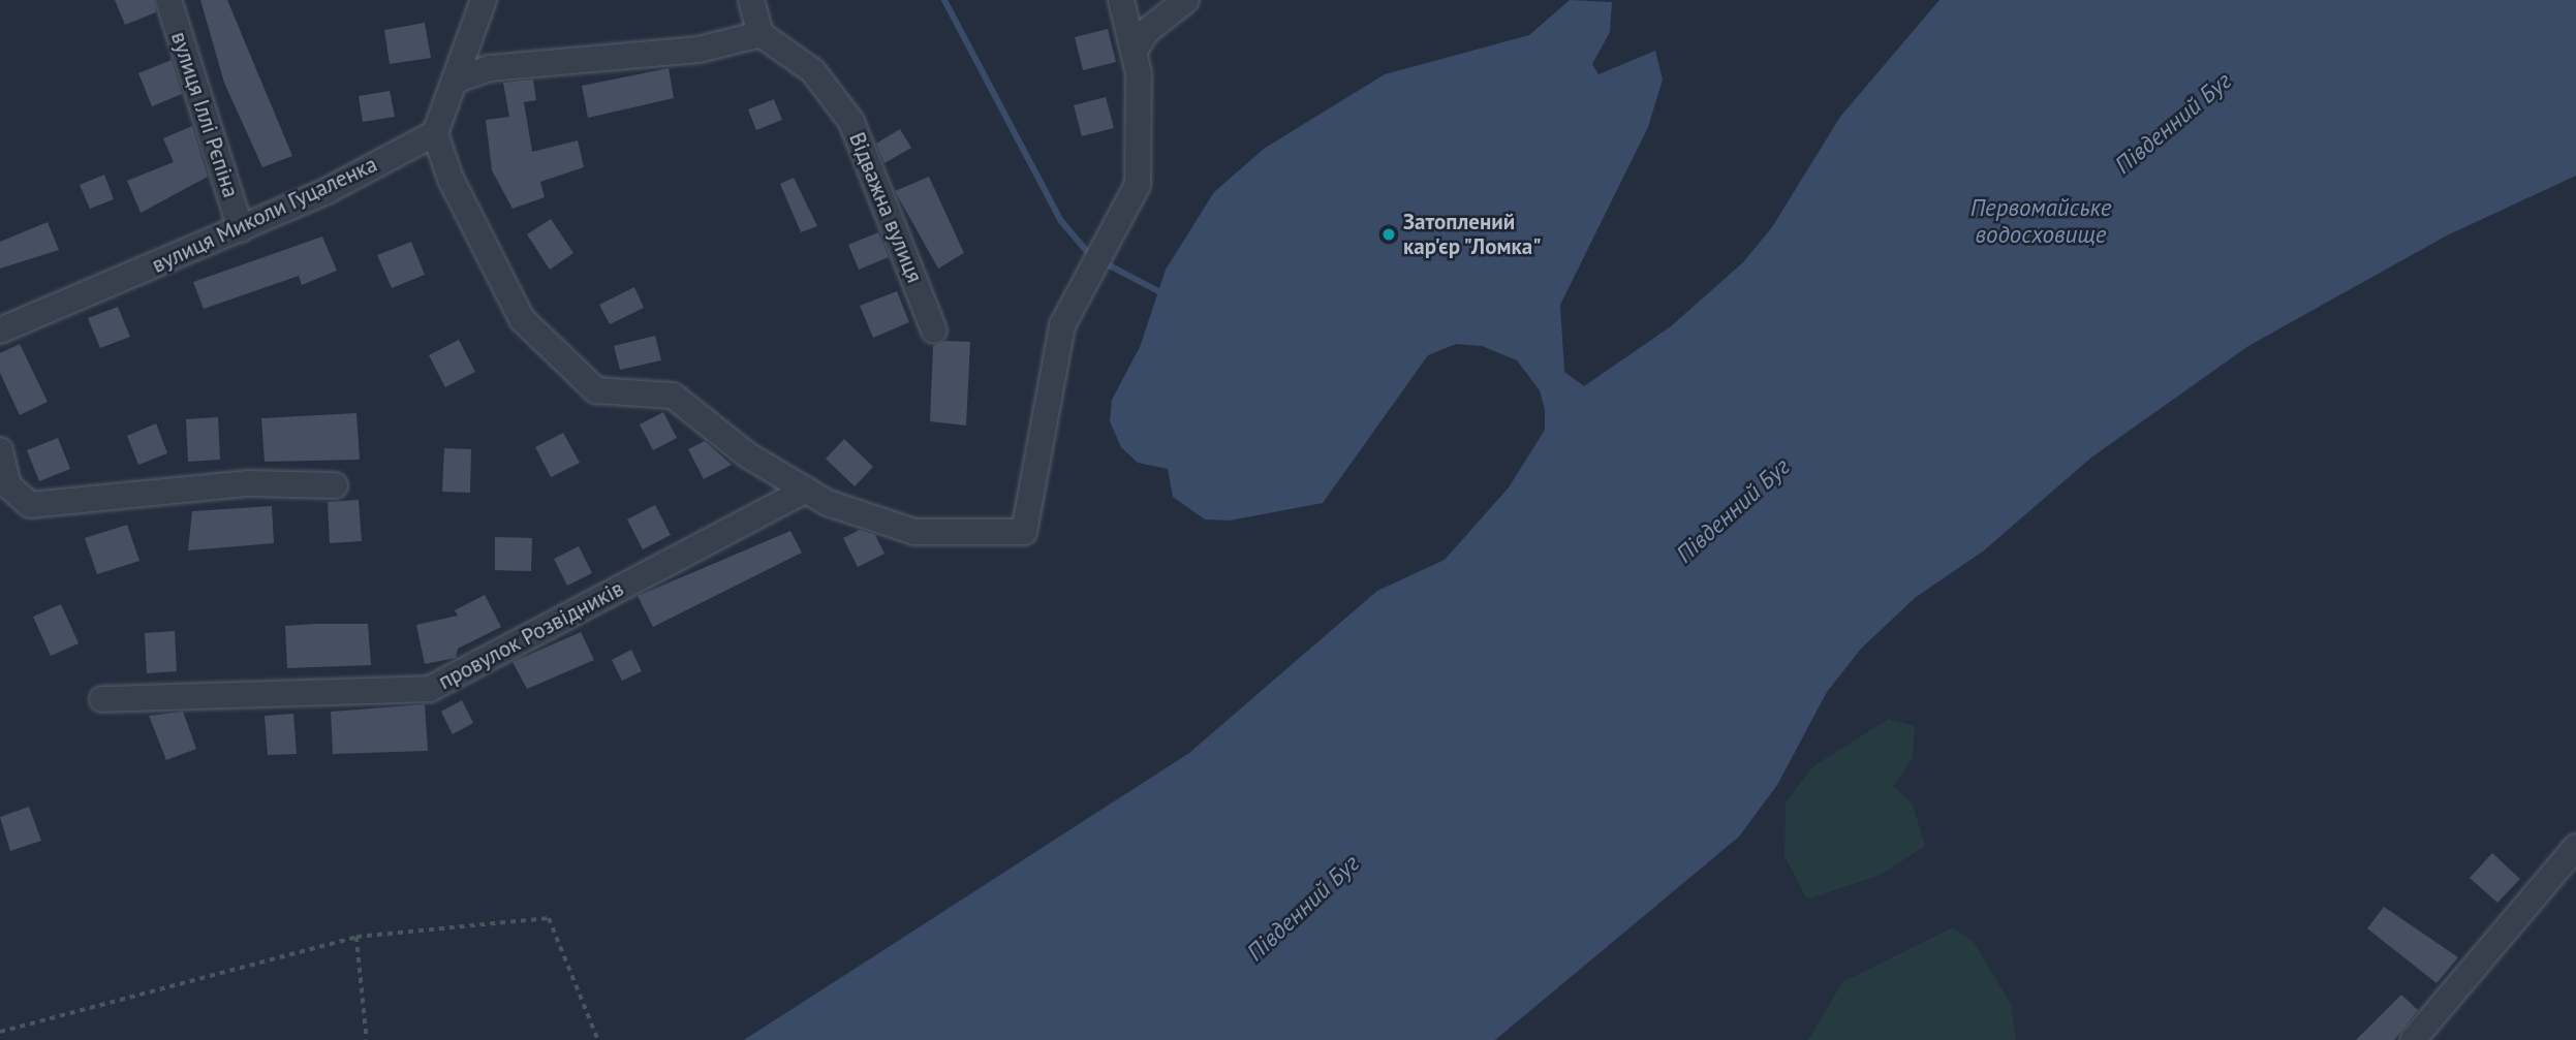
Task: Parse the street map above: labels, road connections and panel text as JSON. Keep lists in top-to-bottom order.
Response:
{
  "streets": {
    "street": [
      "вулиця Іллі Рєпіна",
      "Відважна вулиця",
      "вулиця Миколи Гуцаленка",
      "провулок Розвідників"
    ]
  },
  "crossings": [
    ["вулиця Іллі Рєпіна", "вулиця Миколи Гуцаленка"]
  ],
  "water": ["Південний Буг", "Первомайське водосховище"],
  "places": ["Затоплений кар'єр \"Ломка\""]
}
